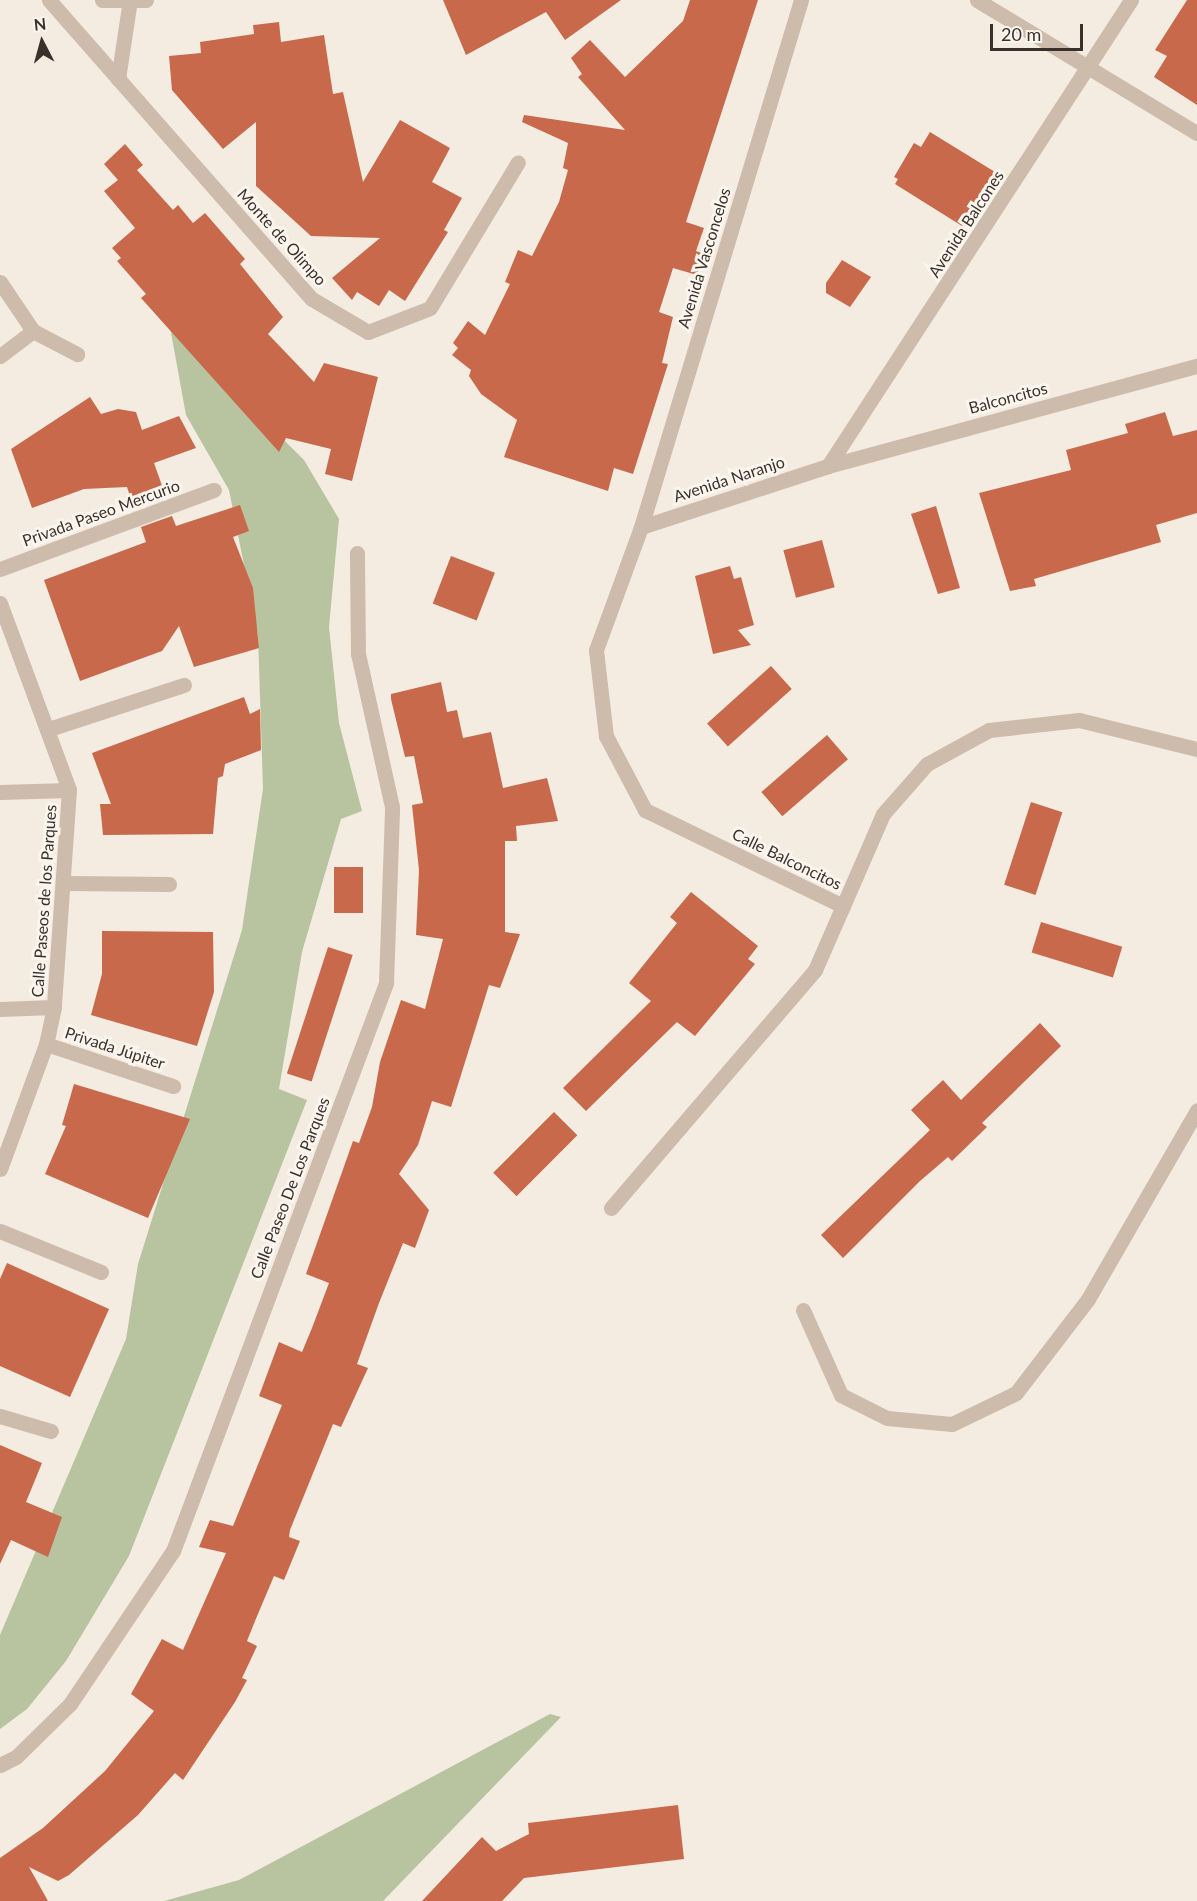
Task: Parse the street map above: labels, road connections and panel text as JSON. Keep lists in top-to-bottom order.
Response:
{
  "streets": {
    "street": [
      "Avenida Balcones",
      "Monte de Olimpo",
      "Avenida Vasconcelos",
      "Balconcitos",
      "Avenida Naranjo",
      "Privada Paseo Mercurio",
      "Calle Balconcitos",
      "Calle Paseos de los Parques",
      "Privada Júpiter",
      "Calle Paseo De Los Parques"
    ]
  },
  "crossings": [
    ["Avenida Balcones", "Balconcitos"],
    ["Avenida Balcones", "Avenida Naranjo"],
    ["Avenida Vasconcelos", "Avenida Naranjo"],
    ["Avenida Vasconcelos", "Calle Balconcitos"],
    ["Balconcitos", "Avenida Naranjo"],
    ["Avenida Naranjo", "Calle Balconcitos"],
    ["Calle Paseos de los Parques", "Privada Júpiter"]
  ],
  "scale_bar": "20 m",
  "north": "top"
}
